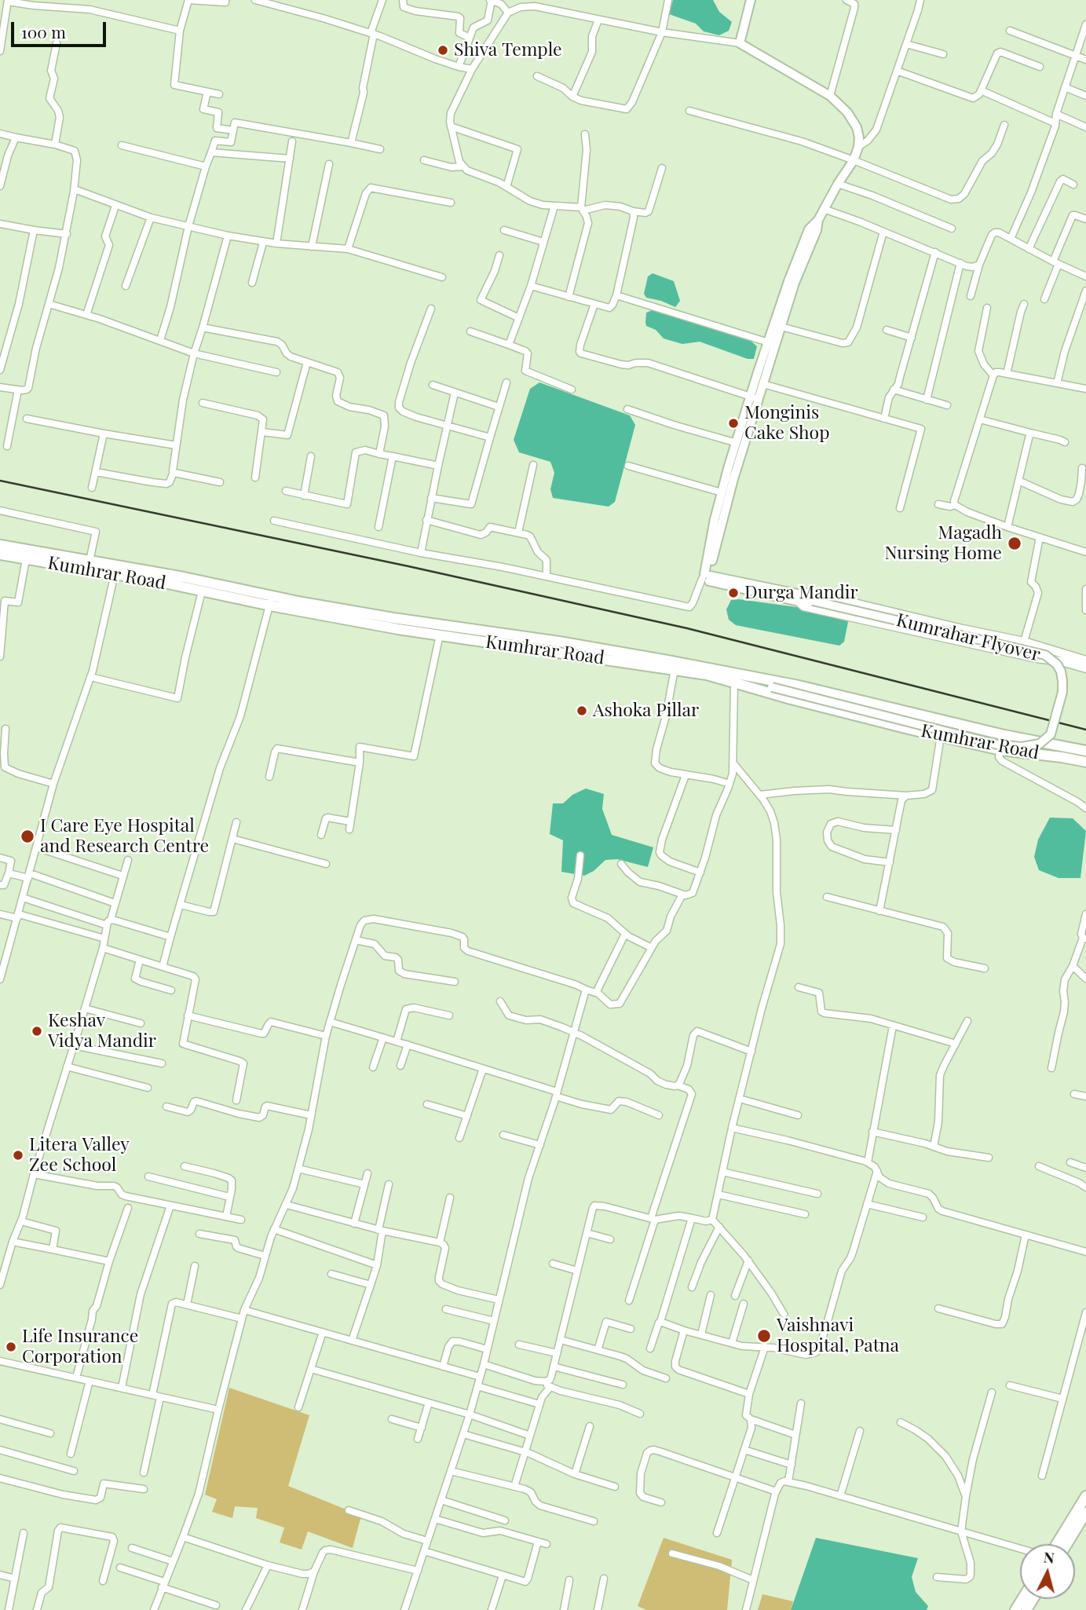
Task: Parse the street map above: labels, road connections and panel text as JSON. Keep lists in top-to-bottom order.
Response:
{
  "streets": {
    "highway": ["Kumhrar Road"],
    "main road": ["Kumrahar Flyover"]
  },
  "crossings": [
    ["Kumhrar Road", "Kumrahar Flyover"]
  ],
  "places": [
    "Shiva Temple",
    "Monginis Cake Shop",
    "Magadh Nursing Home",
    "Durga Mandir",
    "Ashoka Pillar",
    "I Care Eye Hospital and Research Centre",
    "Keshav Vidya Mandir",
    "Litera Valley Zee School",
    "Vaishnavi Hospital, Patna",
    "Life Insurance Corporation"
  ],
  "scale_bar": "100 m",
  "north": "top"
}
